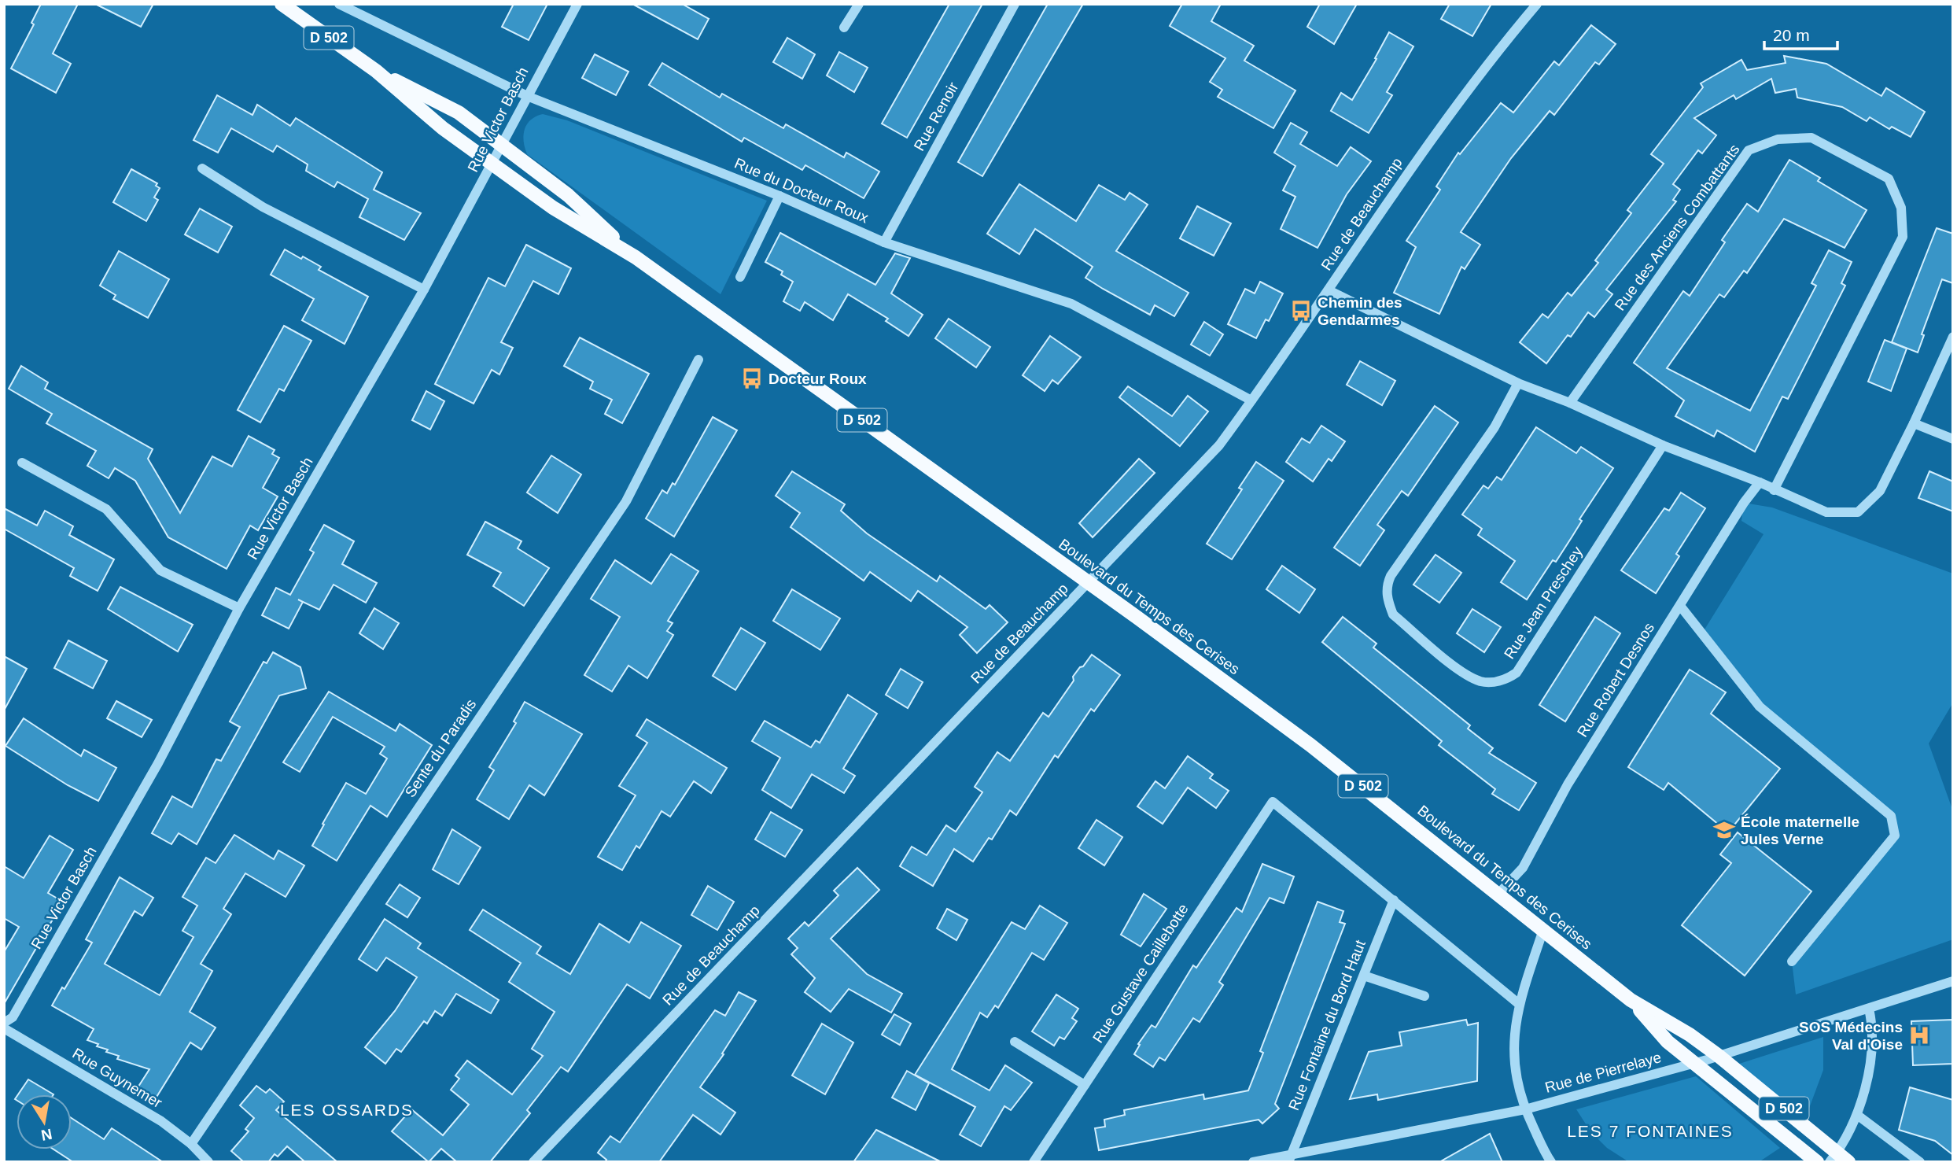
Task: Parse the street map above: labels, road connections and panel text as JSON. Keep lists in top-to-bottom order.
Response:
{
  "streets": {
    "main road": ["D 502", "Boulevard du Temps des Cerises"],
    "street": [
      "Rue Renoir",
      "Rue Victor Basch",
      "Rue du Docteur Roux",
      "Rue de Beauchamp",
      "Rue des Anciens Combattants",
      "Rue Jean Preschey",
      "Rue Robert Desnos",
      "Sente du Paradis",
      "Rue Gustave Caillebotte",
      "Rue Fontaine du Bord Haut",
      "Rue de Pierrelaye",
      "Rue Guynemer"
    ]
  },
  "crossings": [
    ["Rue Renoir", "Rue du Docteur Roux"],
    ["Rue Victor Basch", "Rue du Docteur Roux"],
    ["Rue Victor Basch", "Boulevard du Temps des Cerises"],
    ["Rue du Docteur Roux", "Rue de Beauchamp"],
    ["Rue de Beauchamp", "Boulevard du Temps des Cerises"],
    ["Boulevard du Temps des Cerises", "Rue Robert Desnos"],
    ["Boulevard du Temps des Cerises", "Rue de Pierrelaye"],
    ["Sente du Paradis", "Rue Guynemer"],
    ["Rue Gustave Caillebotte", "Rue Fontaine du Bord Haut"],
    ["Rue Fontaine du Bord Haut", "Rue de Pierrelaye"]
  ],
  "districts": ["LES OSSARDS", "LES 7 FONTAINES"],
  "places": {
    "bus stop": ["Chemin des Gendarmes", "Docteur Roux"],
    "school or university": ["École maternelle Jules Verne"],
    "hospital": ["SOS Médecins Val d'Oise"]
  },
  "scale_bar": "20 m",
  "north": "bottom"
}
